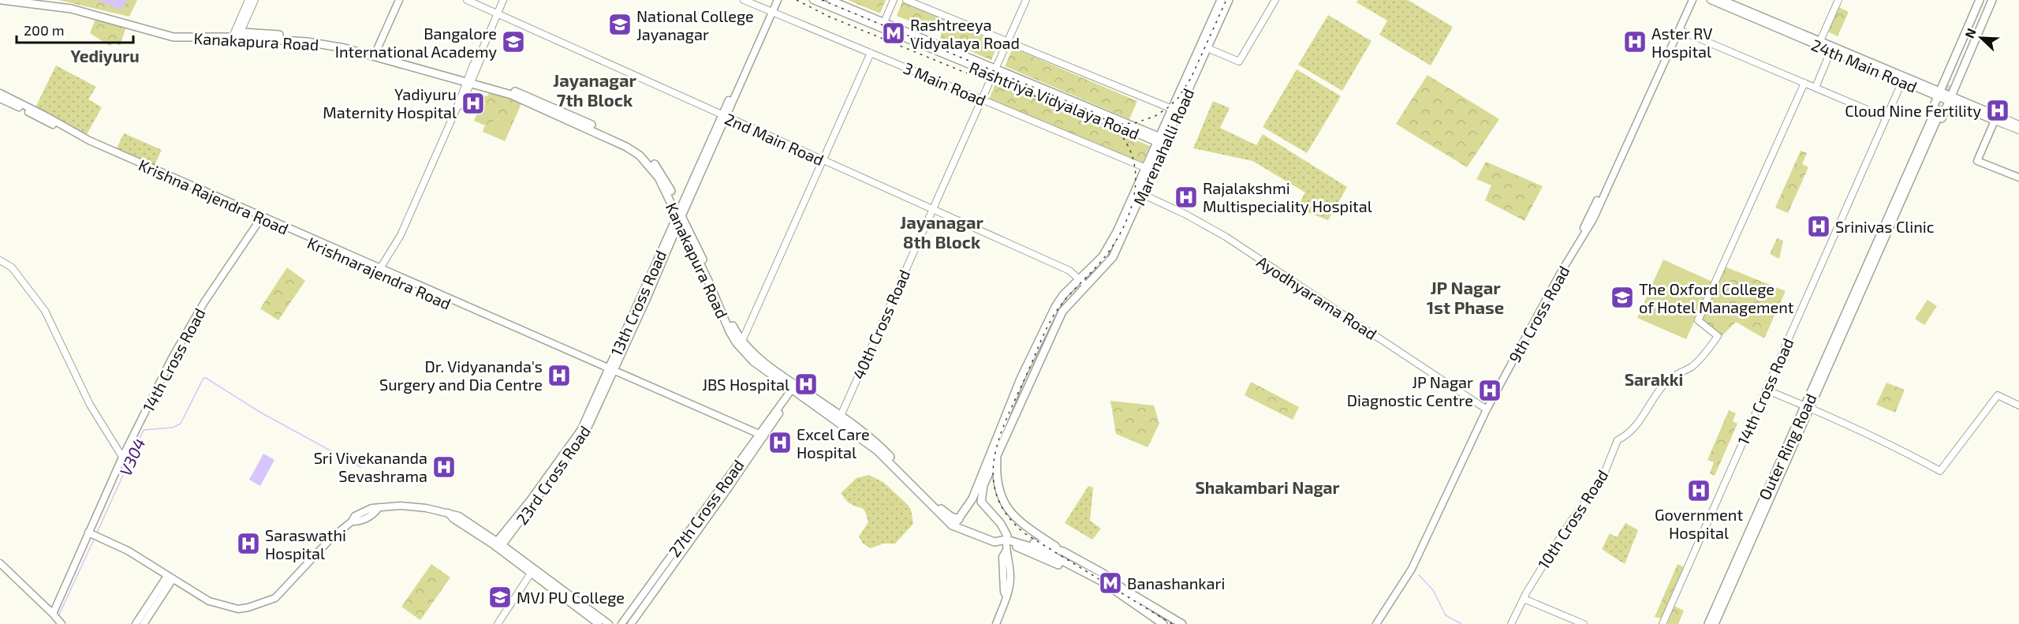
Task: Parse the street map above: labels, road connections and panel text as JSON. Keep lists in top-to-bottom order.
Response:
{
  "streets": {
    "main road": [
      "Kanakapura Road",
      "24th Main Road",
      "Rashtriya Vidyalaya Road",
      "Marenahalli Road",
      "Krishna Rajendra Road",
      "Krishnarajendra Road",
      "13th Cross Road",
      "9th Cross Road",
      "14th Cross Road",
      "Outer Ring Road",
      "23rd Cross Road",
      "27th Cross Road"
    ],
    "street": [
      "3 Main Road",
      "2nd Main Road",
      "Ayodhyarama Road",
      "40th Cross Road",
      "10th Cross Road"
    ]
  },
  "crossings": [
    ["Kanakapura Road", "Marenahalli Road"],
    ["Kanakapura Road", "13th Cross Road"],
    ["Kanakapura Road", "40th Cross Road"],
    ["Kanakapura Road", "27th Cross Road"],
    ["24th Main Road", "14th Cross Road"],
    ["3 Main Road", "Marenahalli Road"],
    ["3 Main Road", "13th Cross Road"],
    ["3 Main Road", "40th Cross Road"],
    ["Rashtriya Vidyalaya Road", "Marenahalli Road"],
    ["Rashtriya Vidyalaya Road", "40th Cross Road"],
    ["2nd Main Road", "Marenahalli Road"],
    ["2nd Main Road", "13th Cross Road"],
    ["2nd Main Road", "40th Cross Road"],
    ["Marenahalli Road", "Ayodhyarama Road"],
    ["Krishna Rajendra Road", "Krishnarajendra Road"],
    ["Krishna Rajendra Road", "14th Cross Road"],
    ["Krishnarajendra Road", "14th Cross Road"],
    ["Ayodhyarama Road", "9th Cross Road"],
    ["13th Cross Road", "23rd Cross Road"]
  ],
  "districts": [
    "Yediyuru",
    "Jayanagar 7th Block",
    "Jayanagar 8th Block",
    "JP Nagar 1st Phase",
    "Sarakki",
    "Shakambari Nagar"
  ],
  "water": ["V304"],
  "places": {
    "school or university": [
      "National College Jayanagar",
      "Bangalore International Academy",
      "The Oxford College of Hotel Management",
      "MVJ PU College"
    ],
    "metro station": ["Rashtreeya Vidyalaya Road", "Banashankari"],
    "hospital": [
      "Aster RV Hospital",
      "Yadiyuru Maternity Hospital",
      "Cloud Nine Fertility",
      "Rajalakshmi Multispeciality Hospital",
      "Srinivas Clinic",
      "Dr. Vidyananda's Surgery and Dia Centre",
      "JBS Hospital",
      "JP Nagar Diagnostic Centre",
      "Excel Care Hospital",
      "Sri Vivekananda Sevashrama",
      "Government Hospital",
      "Saraswathi Hospital"
    ]
  },
  "scale_bar": "200 m",
  "north": "top left"
}
